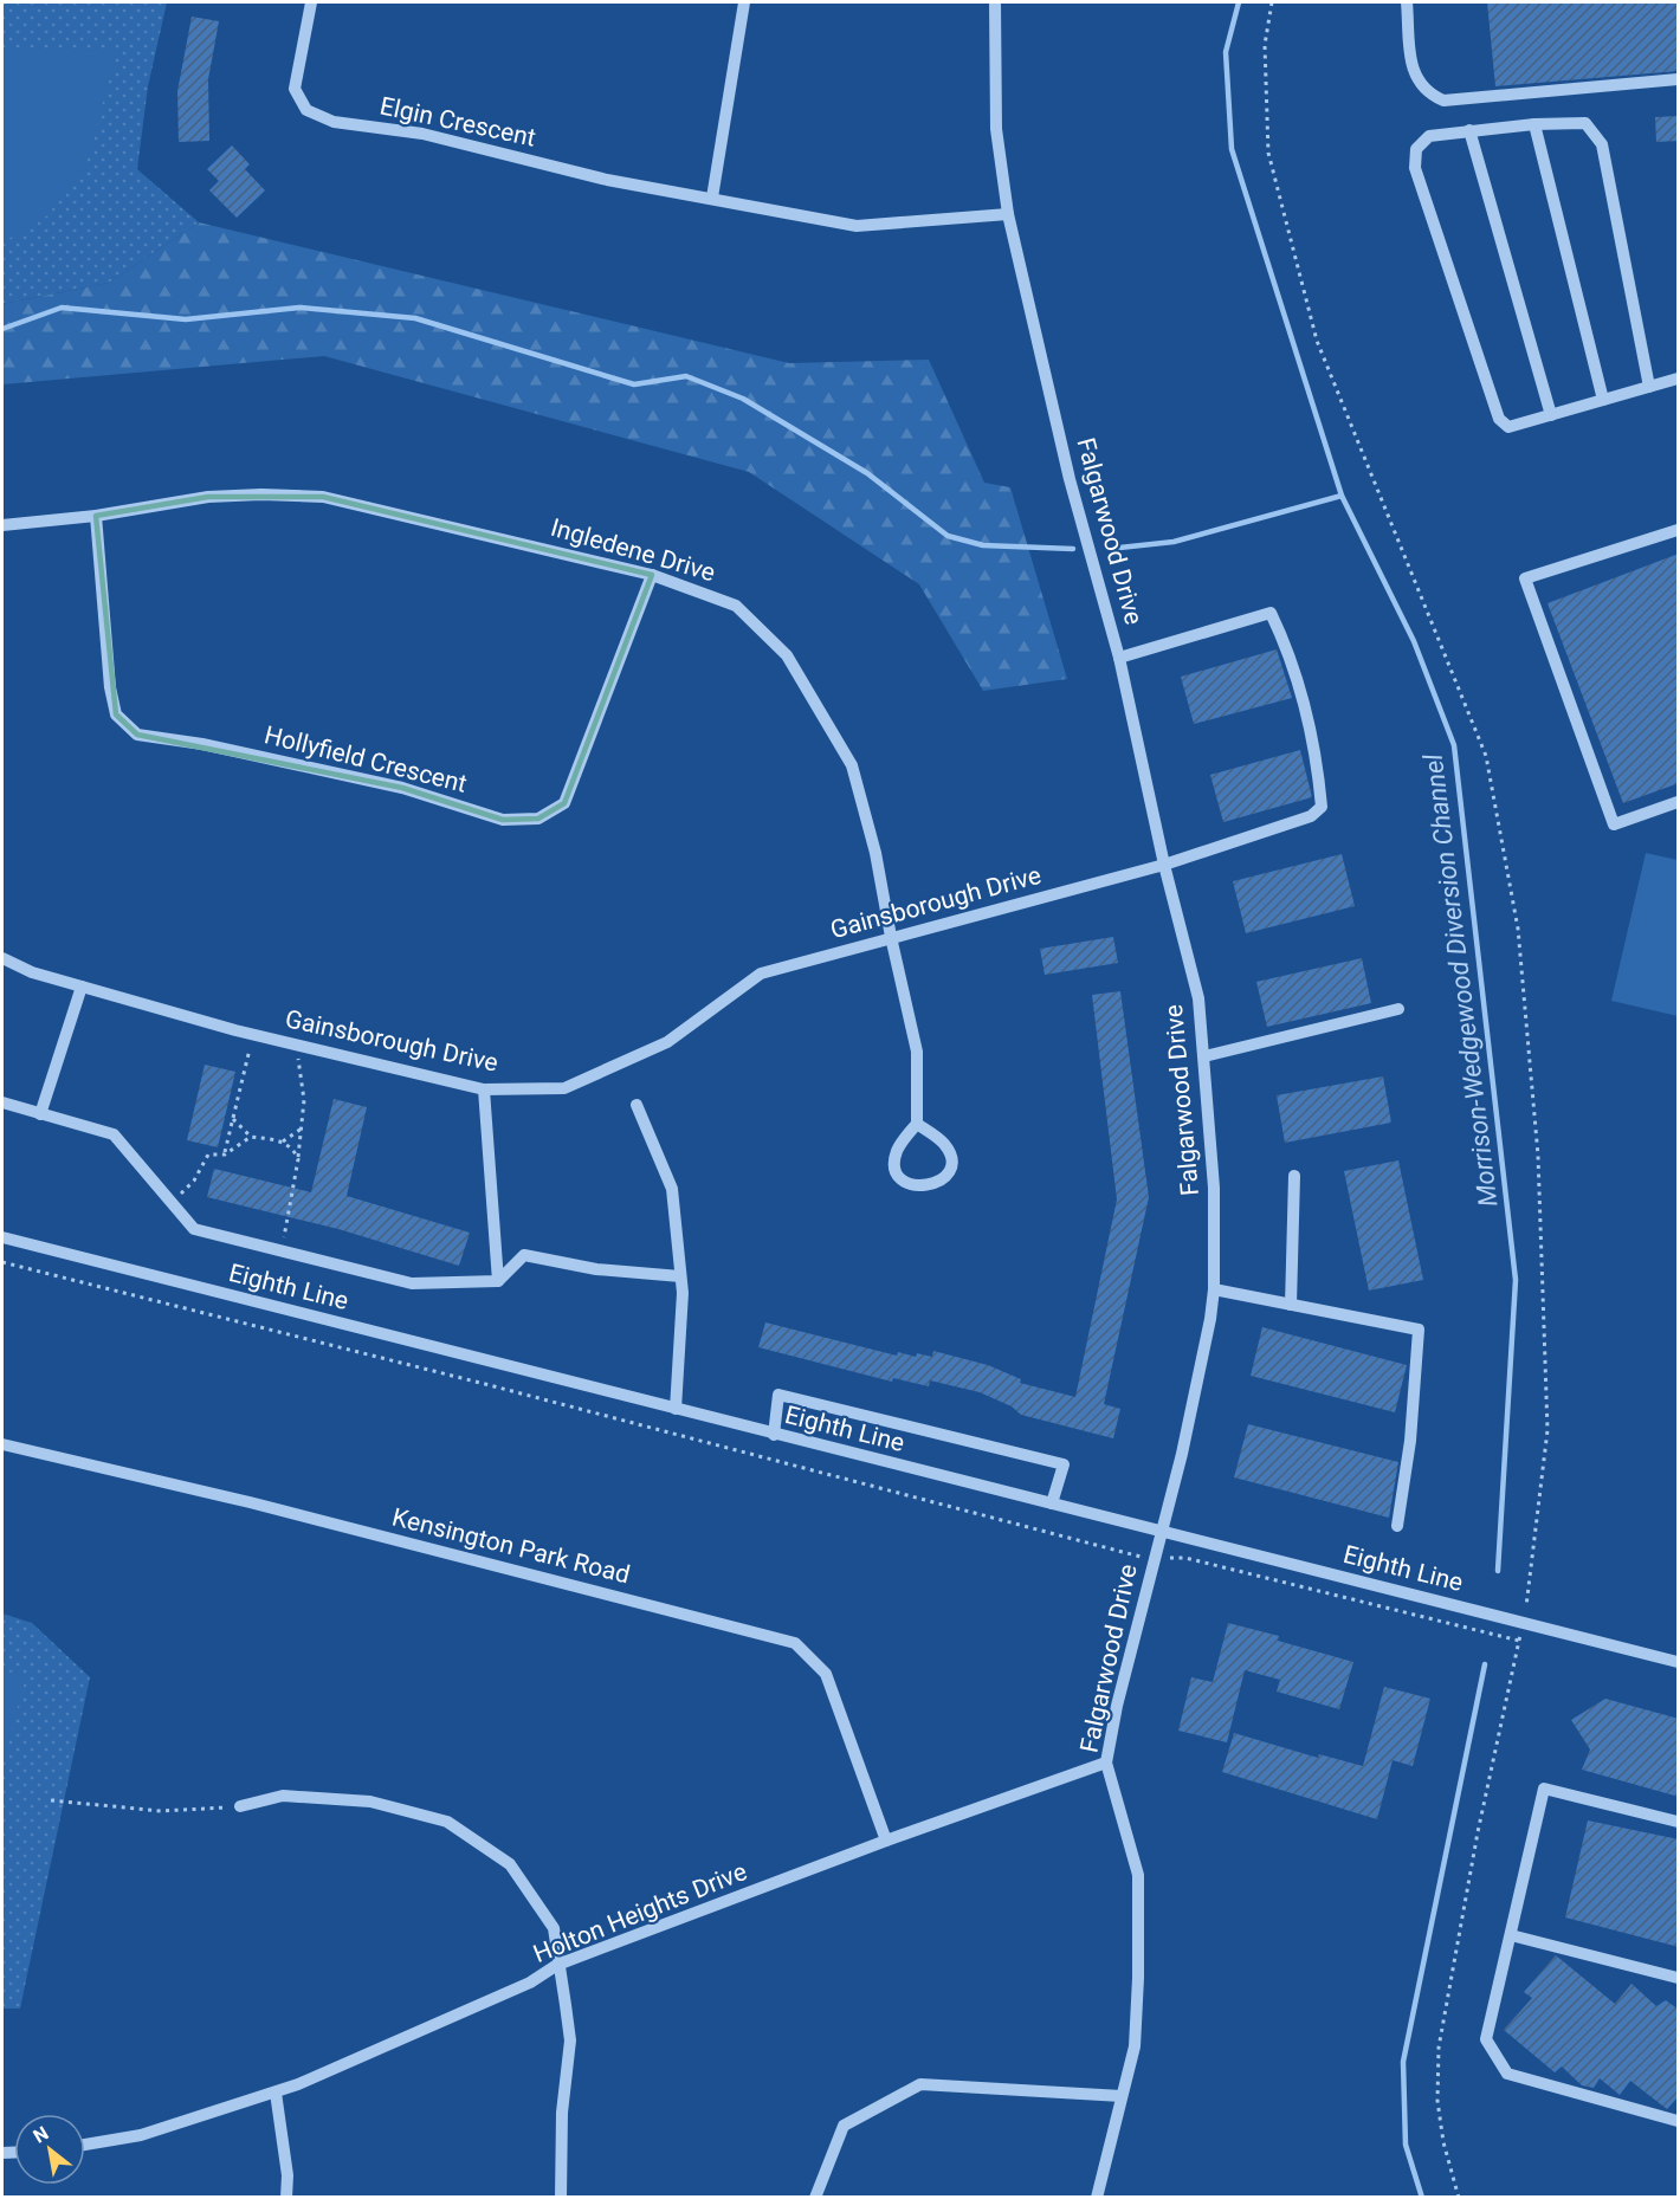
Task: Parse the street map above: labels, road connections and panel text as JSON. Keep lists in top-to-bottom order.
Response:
{
  "streets": {
    "street": [
      "Elgin Crescent",
      "Falgarwood Drive",
      "Ingledene Drive",
      "Hollyfield Crescent",
      "Gainsborough Drive",
      "Eighth Line",
      "Kensington Park Road",
      "Holton Heights Drive"
    ]
  },
  "crossings": [
    ["Elgin Crescent", "Falgarwood Drive"],
    ["Falgarwood Drive", "Gainsborough Drive"],
    ["Falgarwood Drive", "Eighth Line"],
    ["Falgarwood Drive", "Holton Heights Drive"],
    ["Ingledene Drive", "Hollyfield Crescent"],
    ["Ingledene Drive", "Gainsborough Drive"],
    ["Kensington Park Road", "Holton Heights Drive"]
  ],
  "water": ["Morrison-Wedgewood Diversion Channel"],
  "north": "top left"
}
